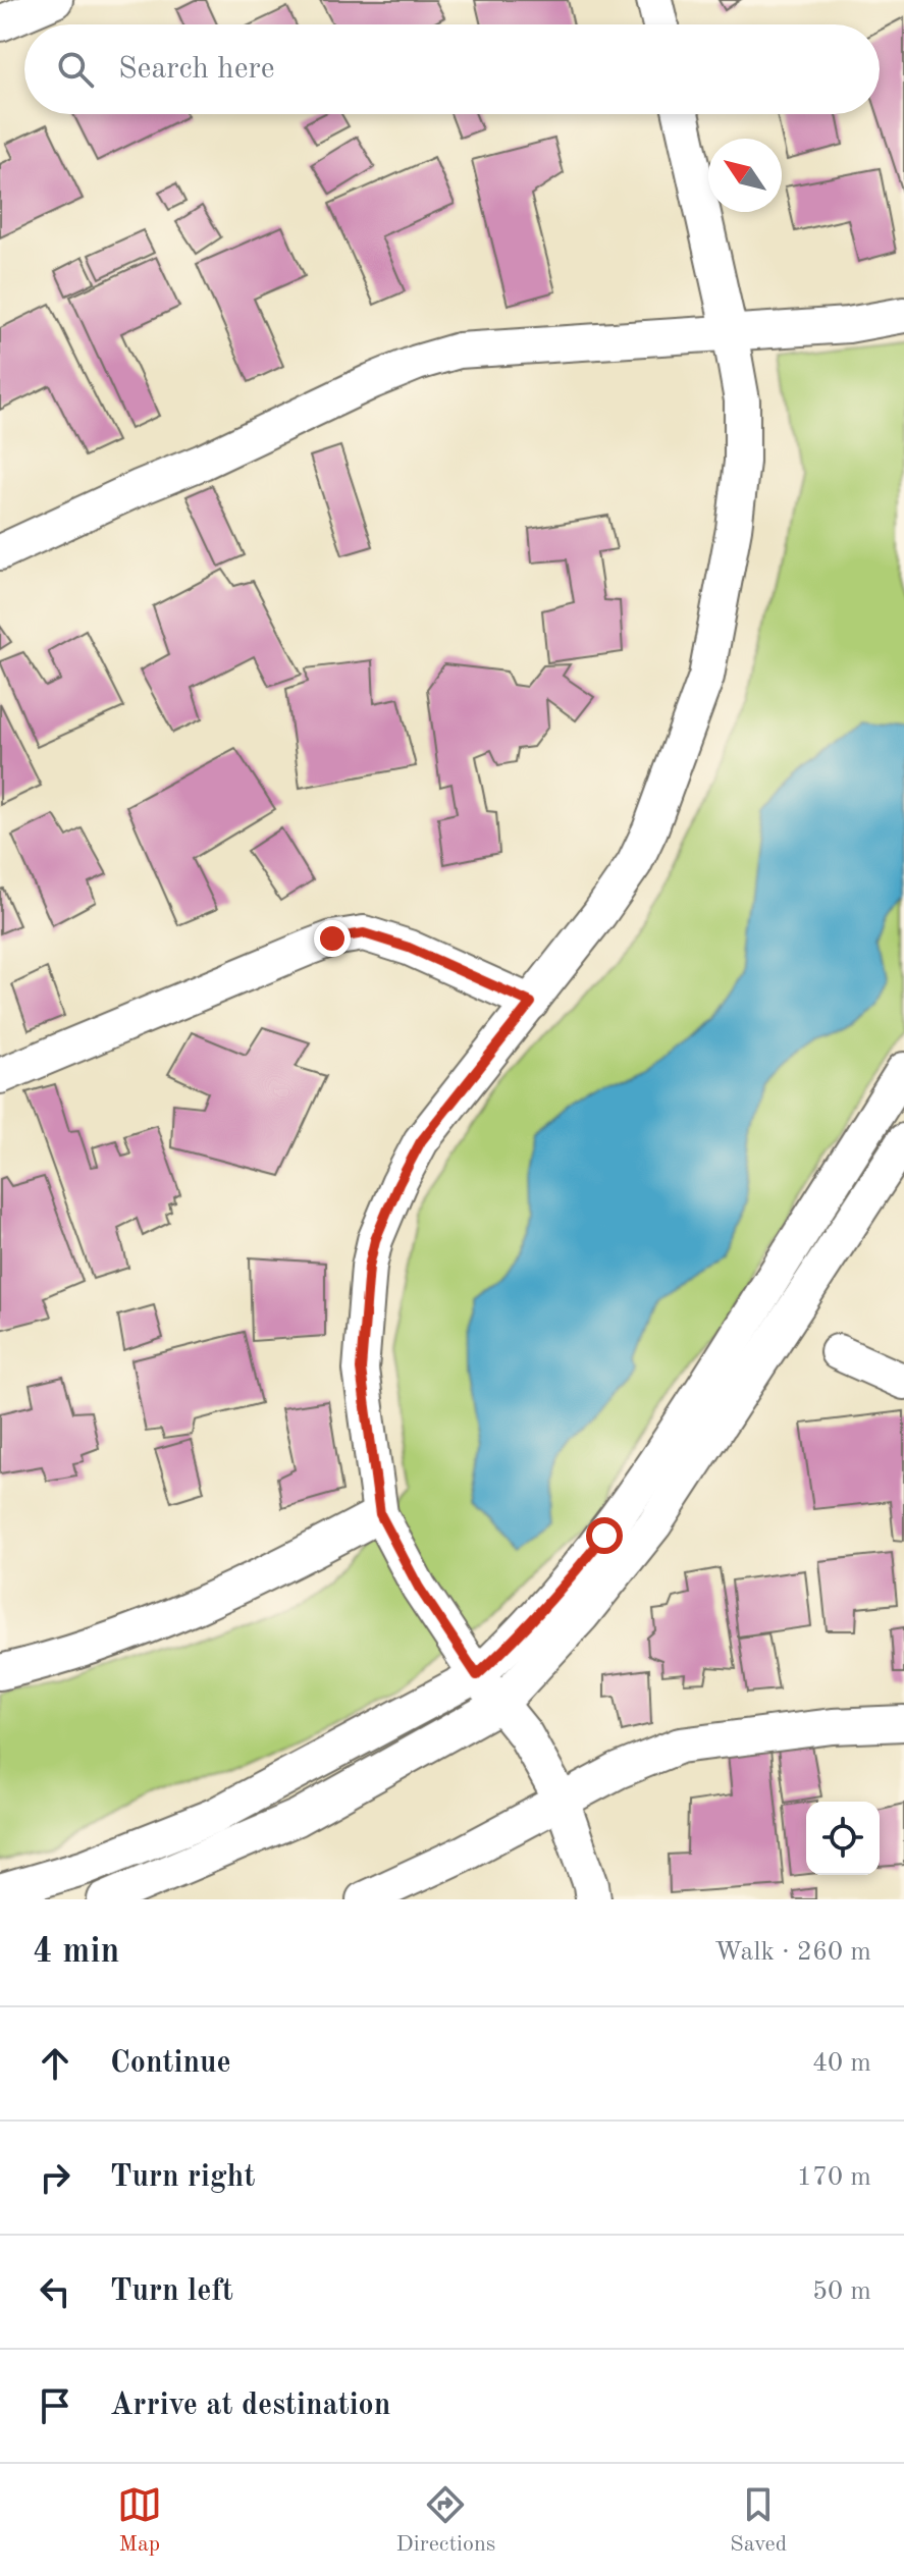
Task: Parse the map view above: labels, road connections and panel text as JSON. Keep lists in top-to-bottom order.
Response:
{
  "north": "top left",
  "page": {
    "search": "Search here",
    "heading": ["4 min", "Walk · 260 m"],
    "list": [
      ["Continue", "40 m"],
      ["Turn right", "170 m"],
      ["Turn left", "50 m"],
      "Arrive at destination"
    ],
    "nav": ["Map", "Directions", "Saved"]
  }
}
